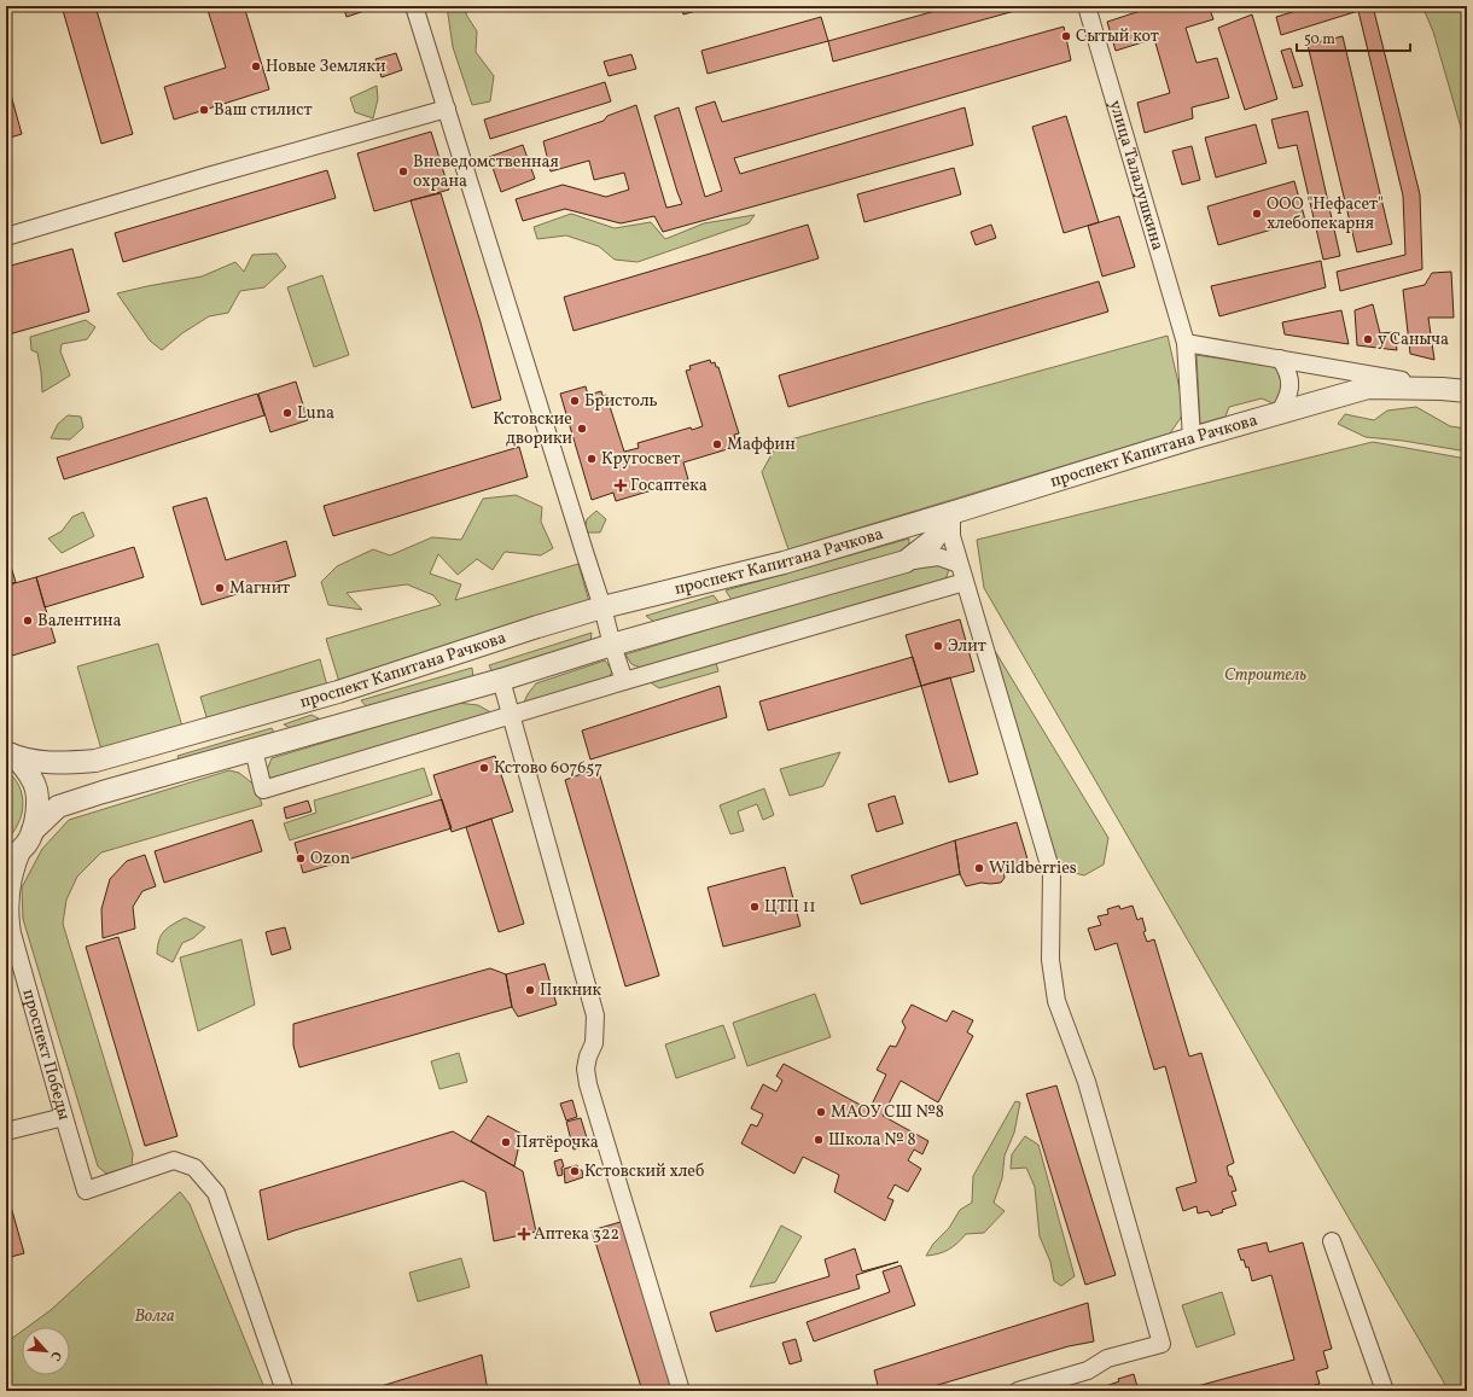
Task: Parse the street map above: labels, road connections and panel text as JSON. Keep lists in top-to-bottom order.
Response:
{
  "streets": {
    "street": ["улица Талалушкина", "проспект Капитана Рачкова", "проспект Победы"]
  },
  "crossings": [
    ["улица Талалушкина", "проспект Капитана Рачкова"]
  ],
  "parks": ["Строитель", "Волга"],
  "places": {
    "other": [
      "Сытый кот",
      "Новые Земляки",
      "Ваш стилист",
      "Вневедомственная охрана",
      "ООО \"Нефасет\" хлебопекарня",
      "у Саныча",
      "Бристоль",
      "Luna",
      "Кстовские дворики",
      "Маффин",
      "Кругосвет",
      "Магнит",
      "Валентина",
      "Элит",
      "Кстово 607657",
      "Ozon",
      "Wildberries",
      "ЦТП 11",
      "Пикник",
      "МАОУ СШ №8",
      "Школа № 8",
      "Пятёрочка",
      "Кстовский хлеб"
    ],
    "health": ["Госаптека", "Аптека 322"]
  },
  "scale_bar": "50 m",
  "north": "bottom right"
}
